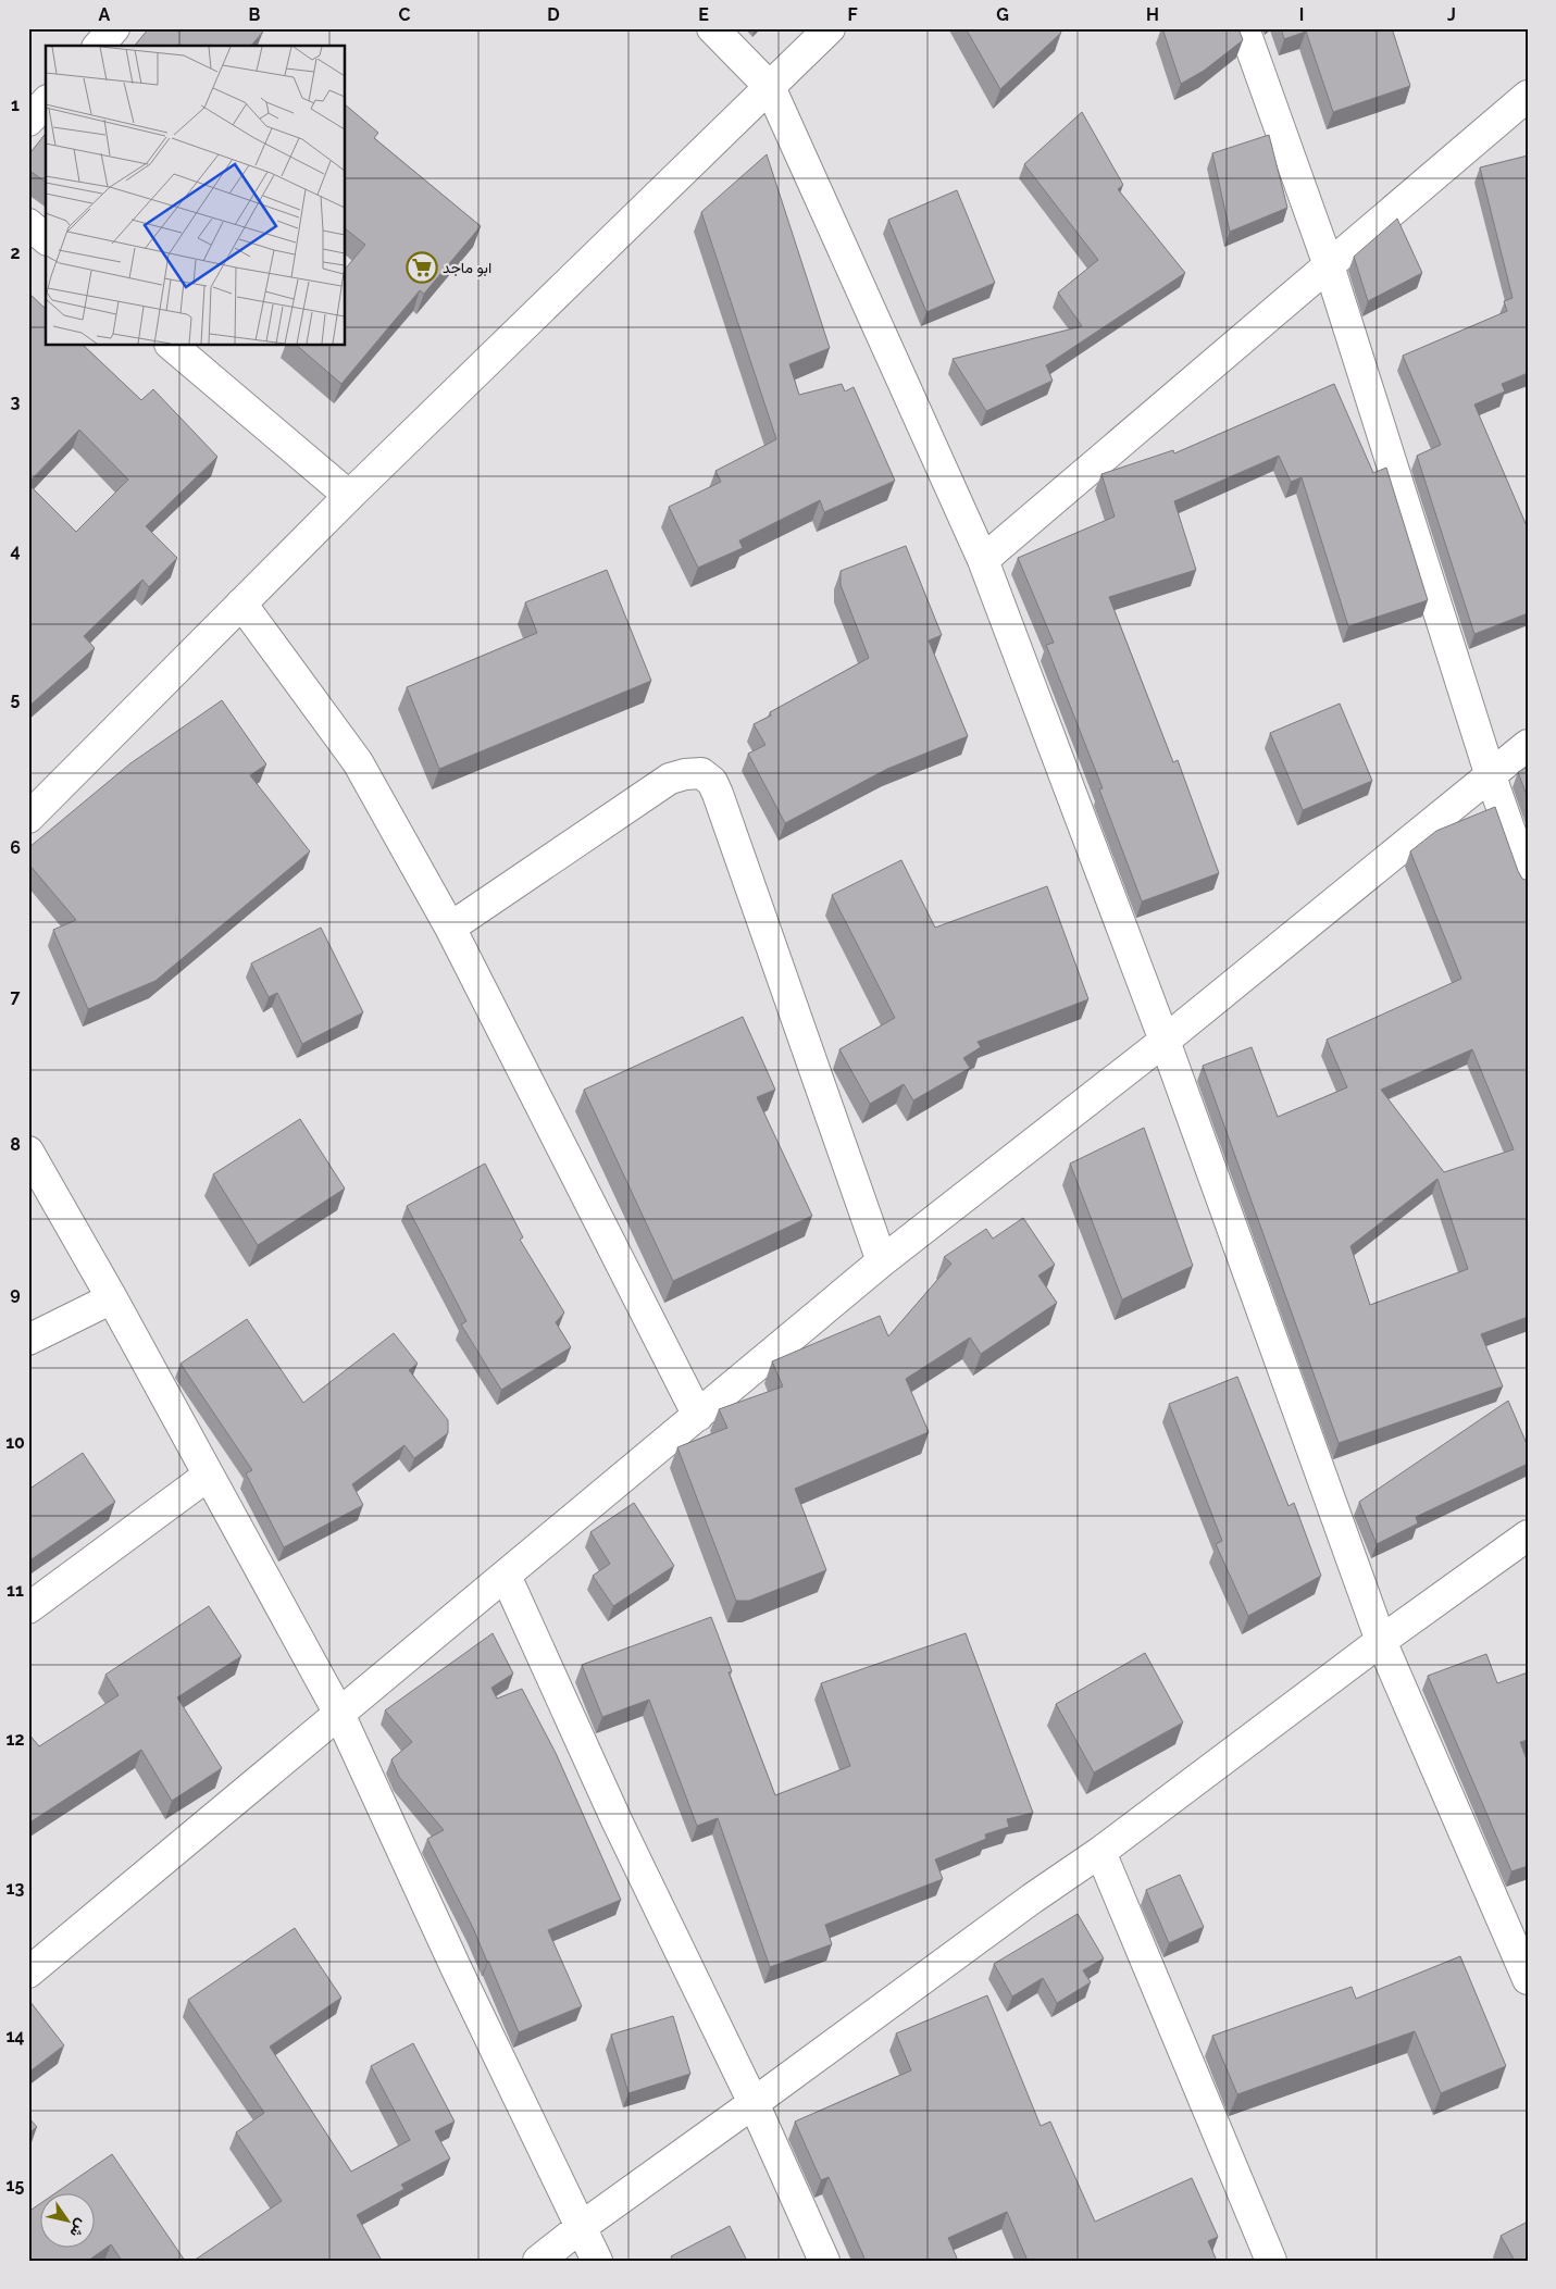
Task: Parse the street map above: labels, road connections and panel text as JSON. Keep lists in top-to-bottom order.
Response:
{
  "places": {
    "supermarket": ["ابو ماجد"]
  },
  "north": "bottom right",
  "grid": {
    "columns": [
      "A",
      "B",
      "C",
      "D",
      "E",
      "F",
      "G",
      "H",
      "I",
      "J"
    ],
    "rows": [
      "1",
      "2",
      "3",
      "4",
      "5",
      "6",
      "7",
      "8",
      "9",
      "10",
      "11",
      "12",
      "13",
      "14",
      "15"
    ]
  }
}
